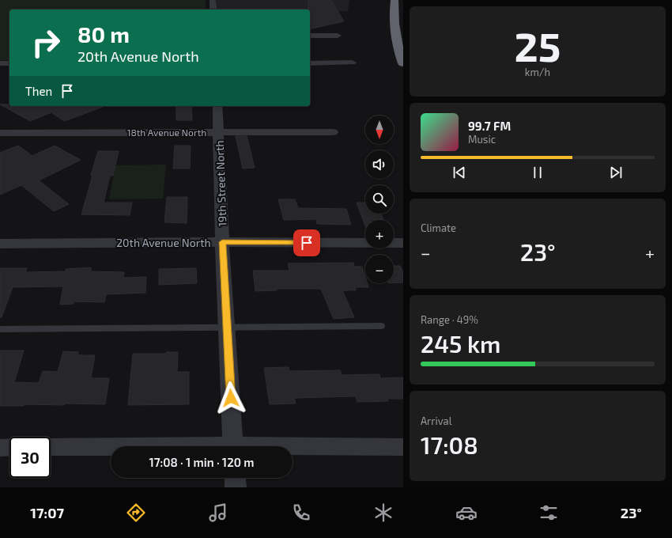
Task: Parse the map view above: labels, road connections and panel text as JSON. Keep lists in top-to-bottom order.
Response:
{
  "streets": {
    "street": ["18th Avenue North", "19th Street North", "20th Avenue North"]
  },
  "crossings": [
    ["18th Avenue North", "19th Street North"],
    ["19th Street North", "20th Avenue North"]
  ],
  "north": "bottom",
  "page": {
    "tile": [
      ["25", "km/h"],
      "Climate",
      ["Range · 49%", "245 km"],
      ["Arrival", "17:08"]
    ],
    "turn": ["80 m", "20th Avenue North"],
    "then": "Then",
    "song": ["99.7 FM", "Music"],
    "map_buttons": ["+", "−"],
    "heat": ["−", "23°", "+"],
    "limit": "30",
    "trip": "17:08 · 1 min · 120 m",
    "tabs": ["17:07", "23°"]
  }
}
